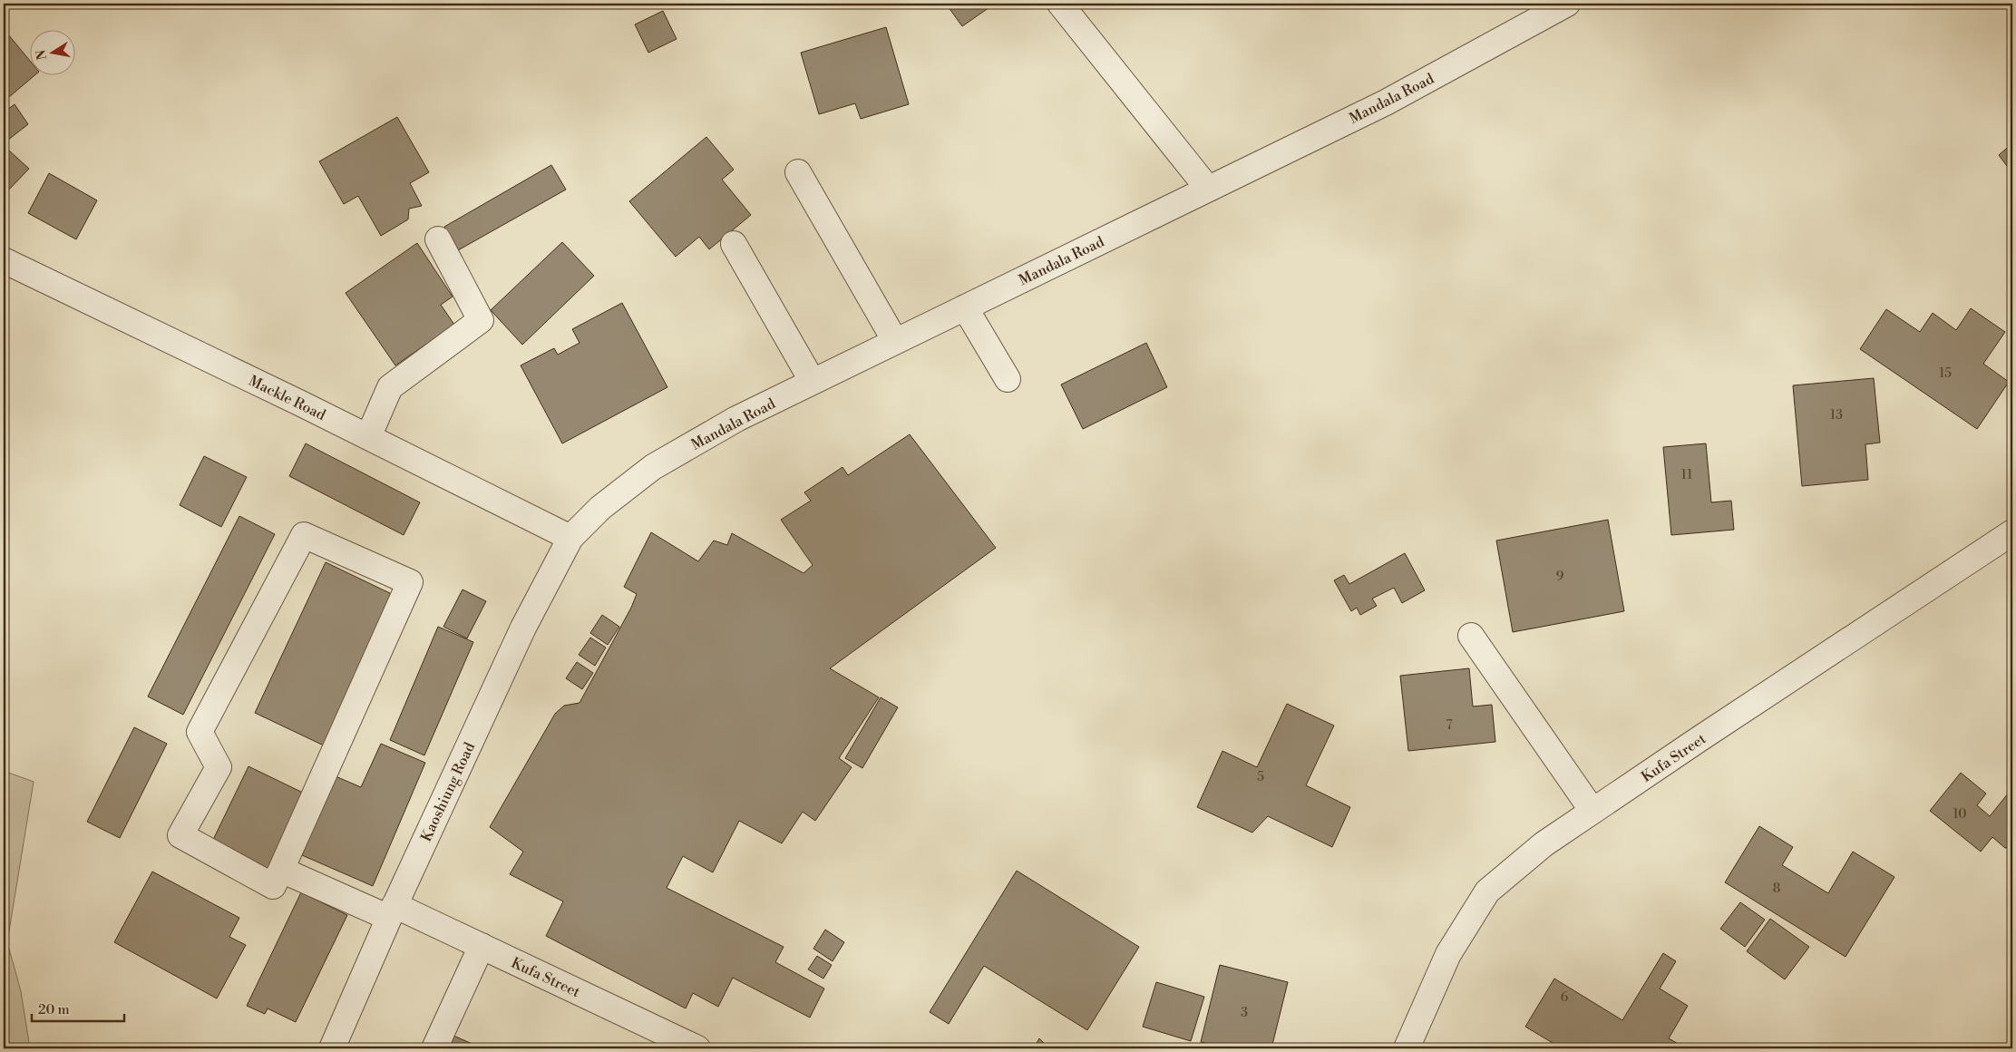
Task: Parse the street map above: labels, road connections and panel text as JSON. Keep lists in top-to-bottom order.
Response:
{
  "streets": {
    "street": [
      "Mandala Road",
      "Mackle Road",
      "Kufa Street",
      "Kaoshiung Road"
    ]
  },
  "crossings": [
    ["Mandala Road", "Mackle Road"],
    ["Mandala Road", "Kaoshiung Road"],
    ["Mackle Road", "Kaoshiung Road"],
    ["Kufa Street", "Kaoshiung Road"]
  ],
  "house_numbers": [
    "15",
    "13",
    "11",
    "9",
    "7",
    "5",
    "10",
    "8",
    "6",
    "3"
  ],
  "scale_bar": "20 m",
  "north": "left"
}
